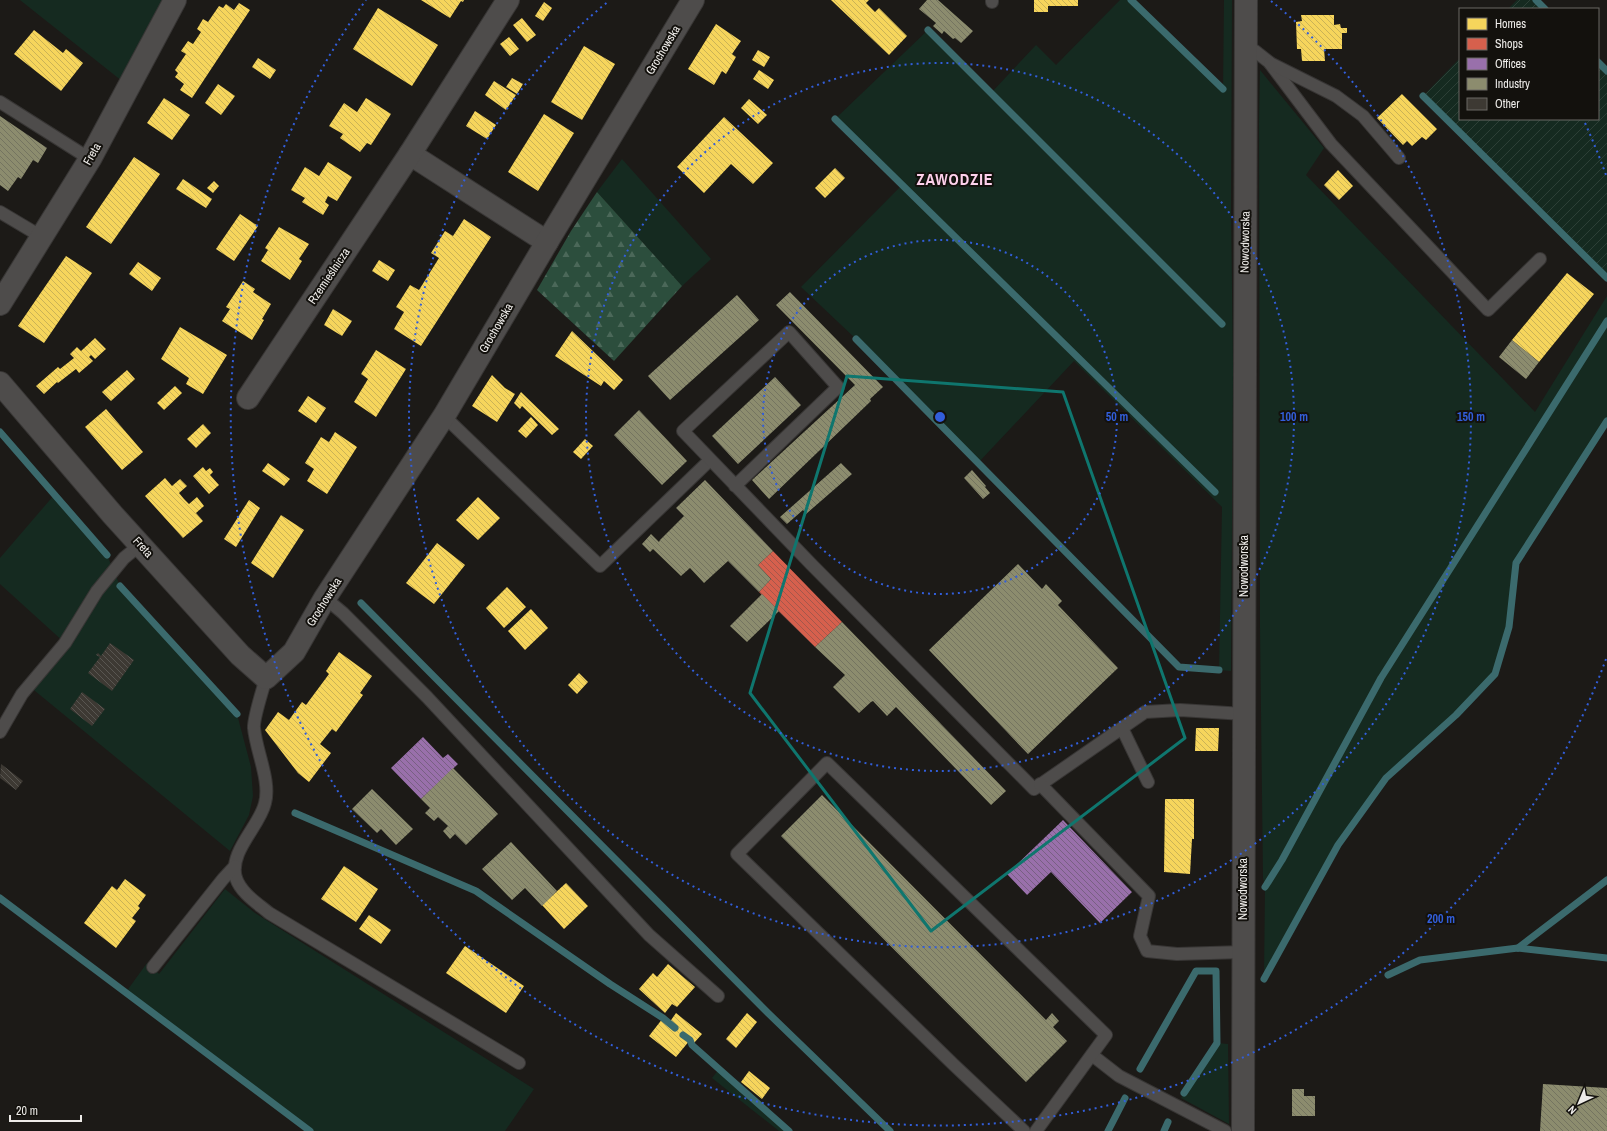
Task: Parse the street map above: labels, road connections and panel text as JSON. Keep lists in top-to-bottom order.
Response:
{
  "streets": {
    "street": [
      "Grochowska",
      "Freta",
      "Nowodworska",
      "Rzemieślnicza"
    ]
  },
  "crossings": [
    ["Grochowska", "Freta"]
  ],
  "districts": ["ZAWODZIE"],
  "legend": [
    "Homes",
    "Shops",
    "Offices",
    "Industry",
    "Other"
  ],
  "scale_bar": "20 m",
  "north": "bottom left",
  "rings": [
    "50 m",
    "100 m",
    "150 m",
    "200 m"
  ]
}
